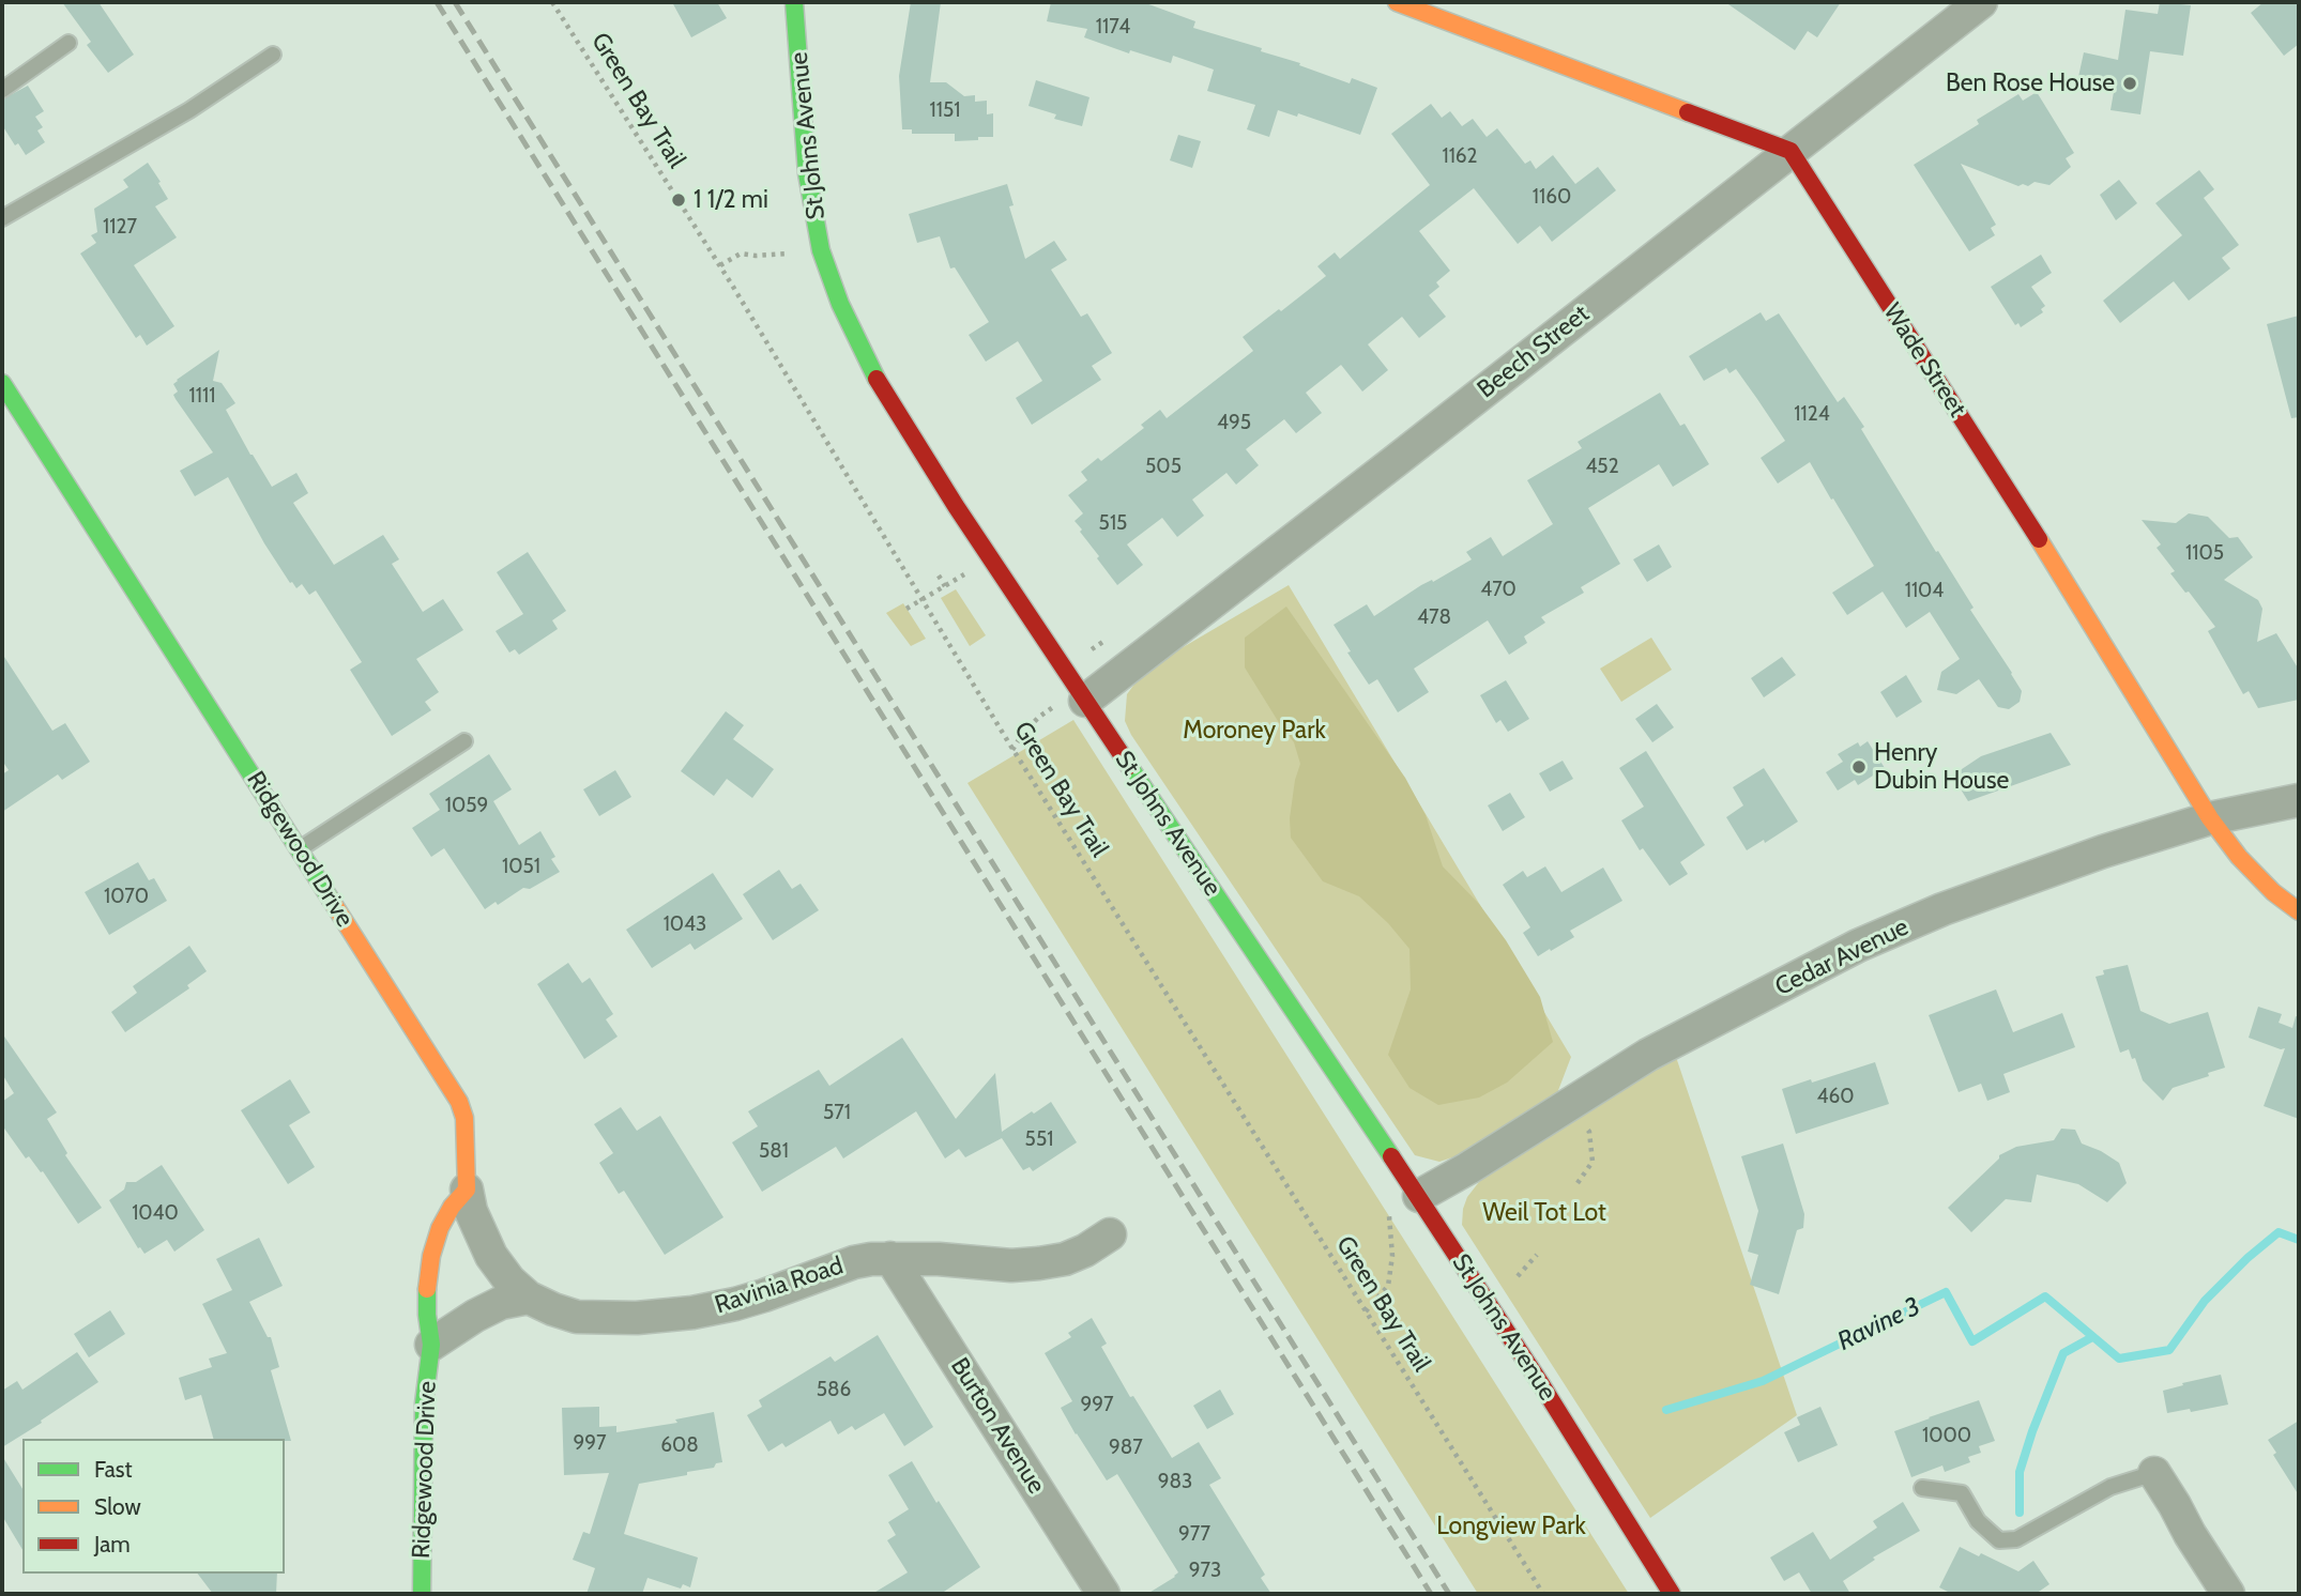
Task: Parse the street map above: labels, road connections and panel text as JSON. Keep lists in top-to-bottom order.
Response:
{
  "streets": {
    "street": [
      "St Johns Avenue",
      "Beech Street",
      "Wade Street",
      "Ridgewood Drive",
      "Cedar Avenue",
      "Ravinia Road",
      "Burton Avenue"
    ],
    "path": ["Green Bay Trail"]
  },
  "crossings": [
    ["St Johns Avenue", "Beech Street"],
    ["St Johns Avenue", "Cedar Avenue"],
    ["Beech Street", "Wade Street"],
    ["Wade Street", "Cedar Avenue"],
    ["Ridgewood Drive", "Ravinia Road"],
    ["Ravinia Road", "Burton Avenue"]
  ],
  "water": ["Ravine 3"],
  "parks": ["Moroney Park", "Weil Tot Lot", "Longview Park"],
  "places": ["Ben Rose House", "1 1/2 mi", "Henry Dubin House"],
  "house_numbers": [
    "1174",
    "1151",
    "1162",
    "1160",
    "1127",
    "1111",
    "1124",
    "495",
    "505",
    "452",
    "515",
    "1105",
    "470",
    "1104",
    "478",
    "1059",
    "1051",
    "1070",
    "1043",
    "460",
    "571",
    "551",
    "581",
    "1040",
    "586",
    "997",
    "1000",
    "997",
    "608",
    "987",
    "983",
    "977",
    "973"
  ],
  "legend": ["Fast", "Slow", "Jam"]
}
